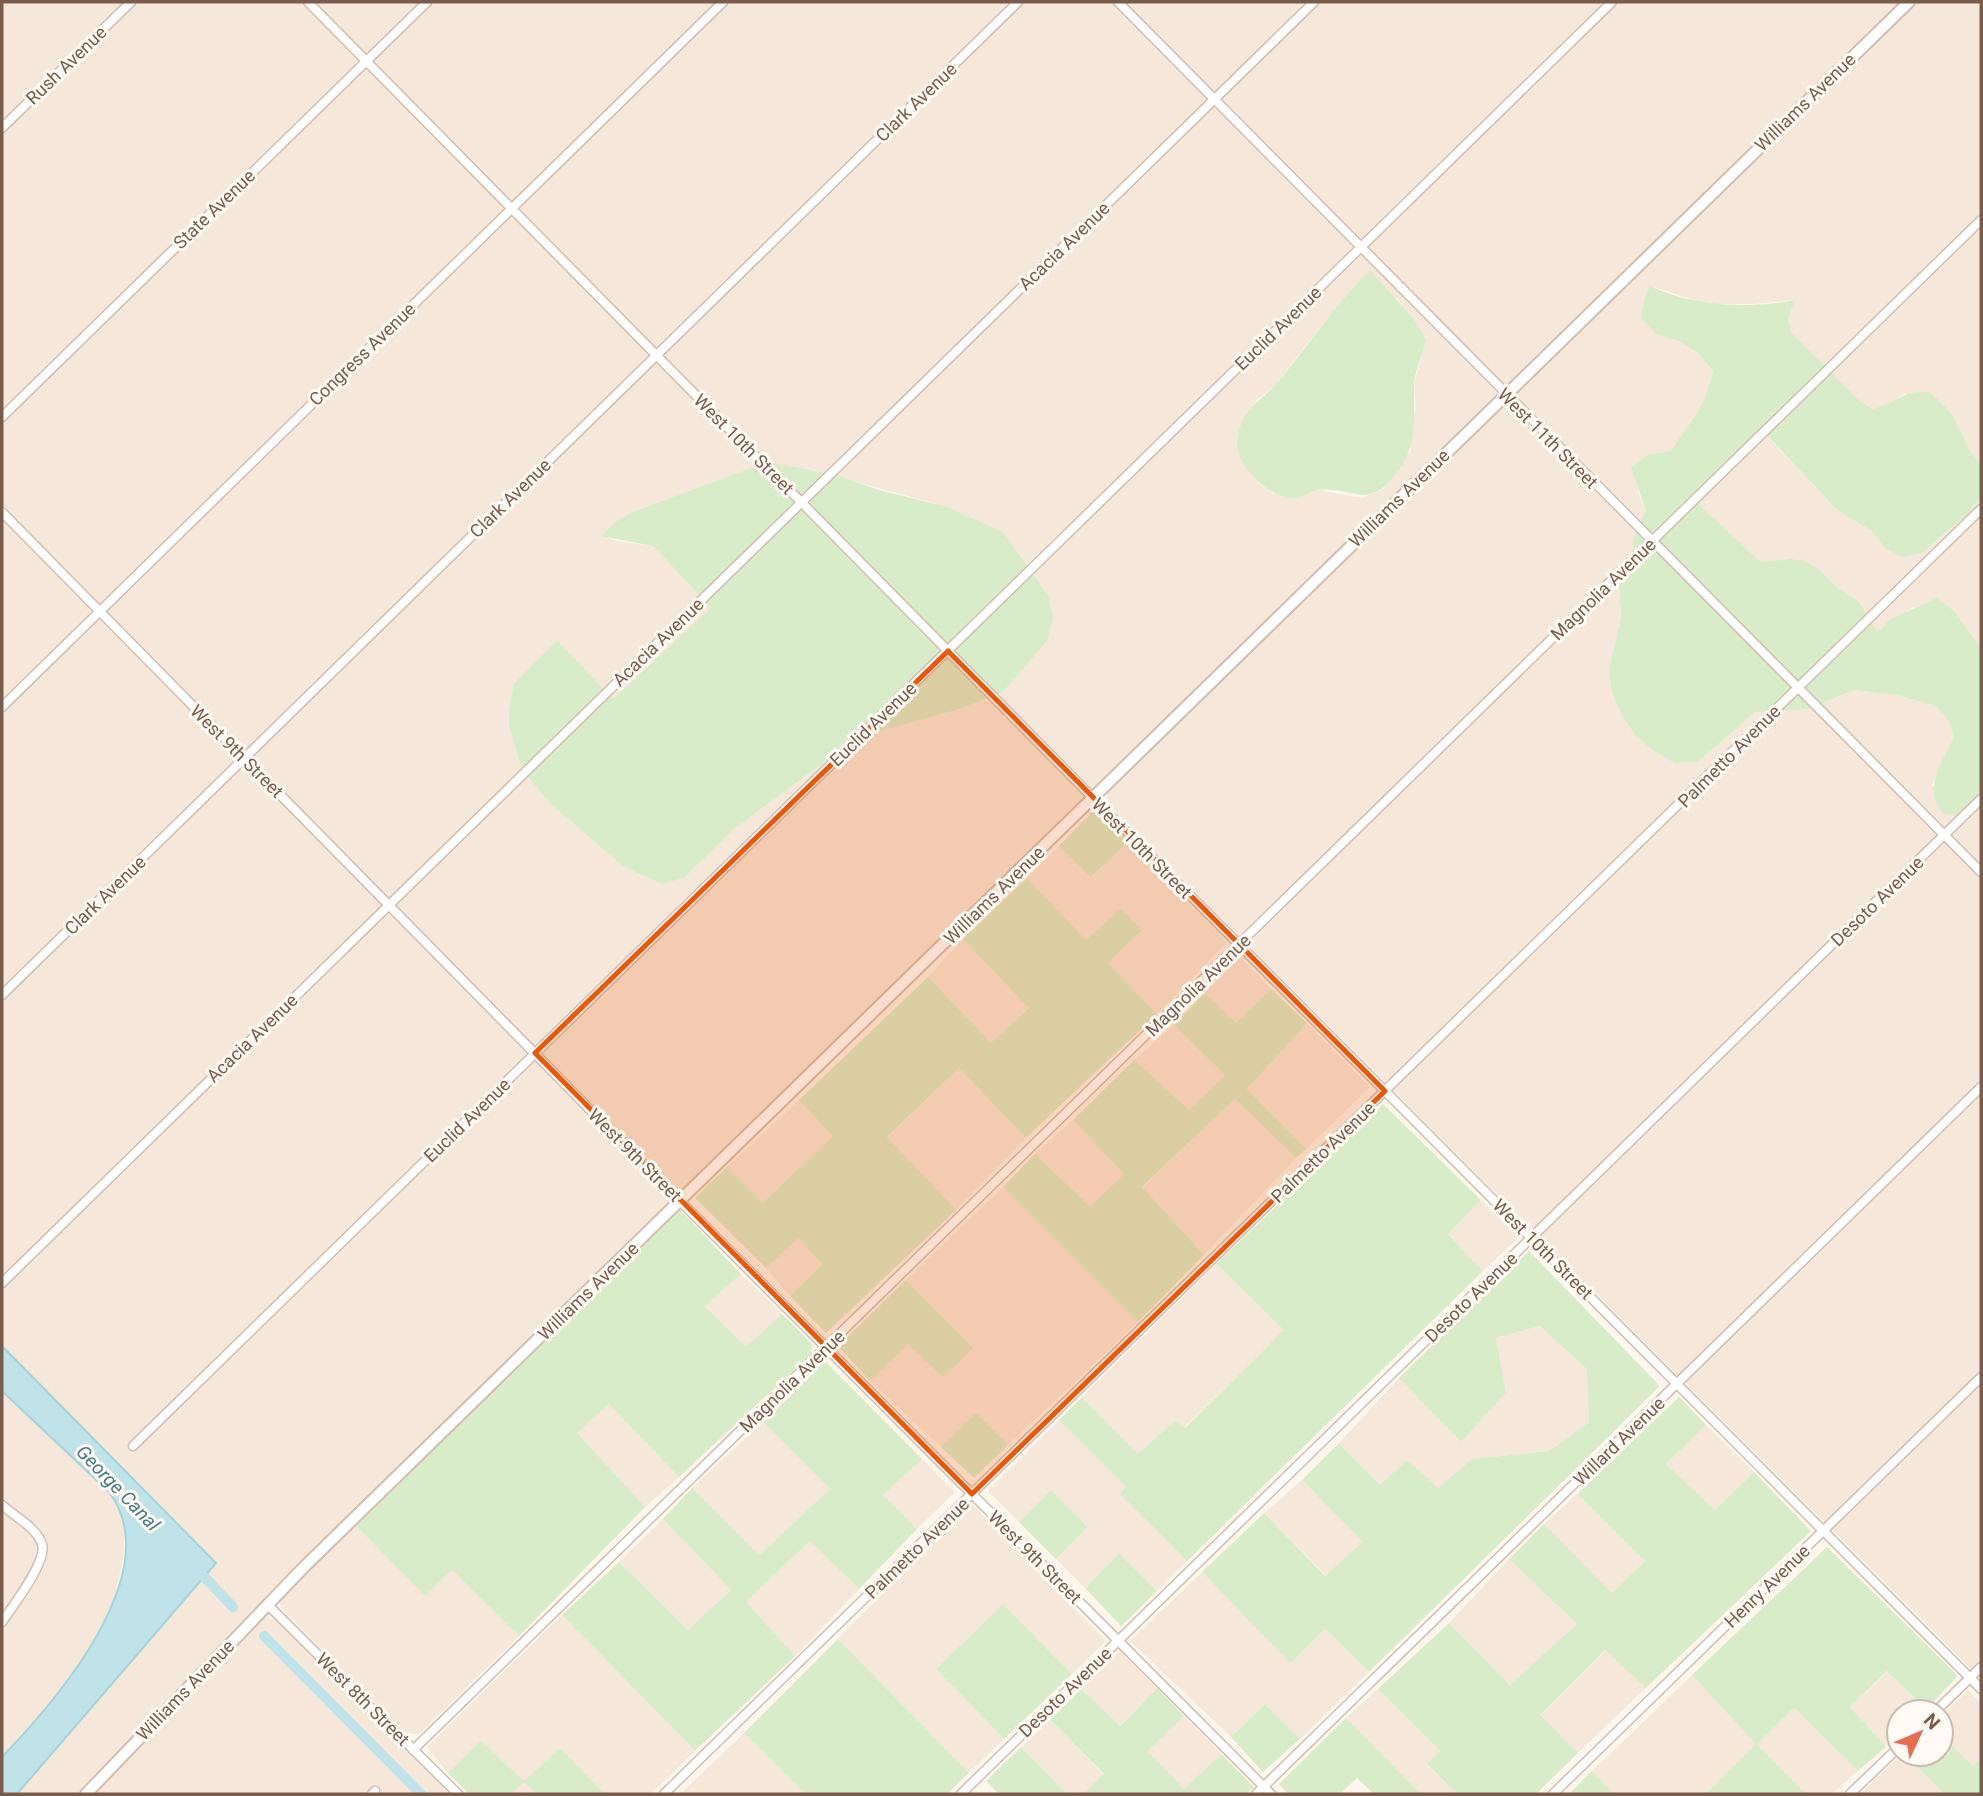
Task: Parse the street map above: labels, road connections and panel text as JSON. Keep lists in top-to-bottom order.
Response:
{
  "streets": {
    "street": [
      "Rush Avenue",
      "Clark Avenue",
      "Williams Avenue",
      "State Avenue",
      "Acacia Avenue",
      "Euclid Avenue",
      "Congress Avenue",
      "West 11th Street",
      "West 10th Street",
      "Magnolia Avenue",
      "West 9th Street",
      "Palmetto Avenue",
      "Desoto Avenue",
      "Willard Avenue",
      "Henry Avenue",
      "West 8th Street"
    ]
  },
  "crossings": [
    ["Clark Avenue", "West 10th Street"],
    ["Clark Avenue", "West 9th Street"],
    ["Williams Avenue", "West 11th Street"],
    ["Williams Avenue", "West 10th Street"],
    ["Williams Avenue", "West 9th Street"],
    ["Williams Avenue", "West 8th Street"],
    ["State Avenue", "West 10th Street"],
    ["Acacia Avenue", "West 11th Street"],
    ["Acacia Avenue", "West 10th Street"],
    ["Acacia Avenue", "West 9th Street"],
    ["Euclid Avenue", "West 11th Street"],
    ["Euclid Avenue", "West 10th Street"],
    ["Euclid Avenue", "West 9th Street"],
    ["Congress Avenue", "West 10th Street"],
    ["Congress Avenue", "West 9th Street"],
    ["West 11th Street", "Magnolia Avenue"],
    ["West 11th Street", "Palmetto Avenue"],
    ["West 11th Street", "Desoto Avenue"],
    ["West 10th Street", "Magnolia Avenue"],
    ["West 10th Street", "Palmetto Avenue"],
    ["West 10th Street", "Desoto Avenue"],
    ["West 10th Street", "Willard Avenue"],
    ["West 10th Street", "Henry Avenue"],
    ["Magnolia Avenue", "West 9th Street"],
    ["Magnolia Avenue", "West 8th Street"],
    ["West 9th Street", "Palmetto Avenue"],
    ["West 9th Street", "Desoto Avenue"],
    ["West 9th Street", "Willard Avenue"]
  ],
  "water": ["George Canal"],
  "north": "top right"
}
